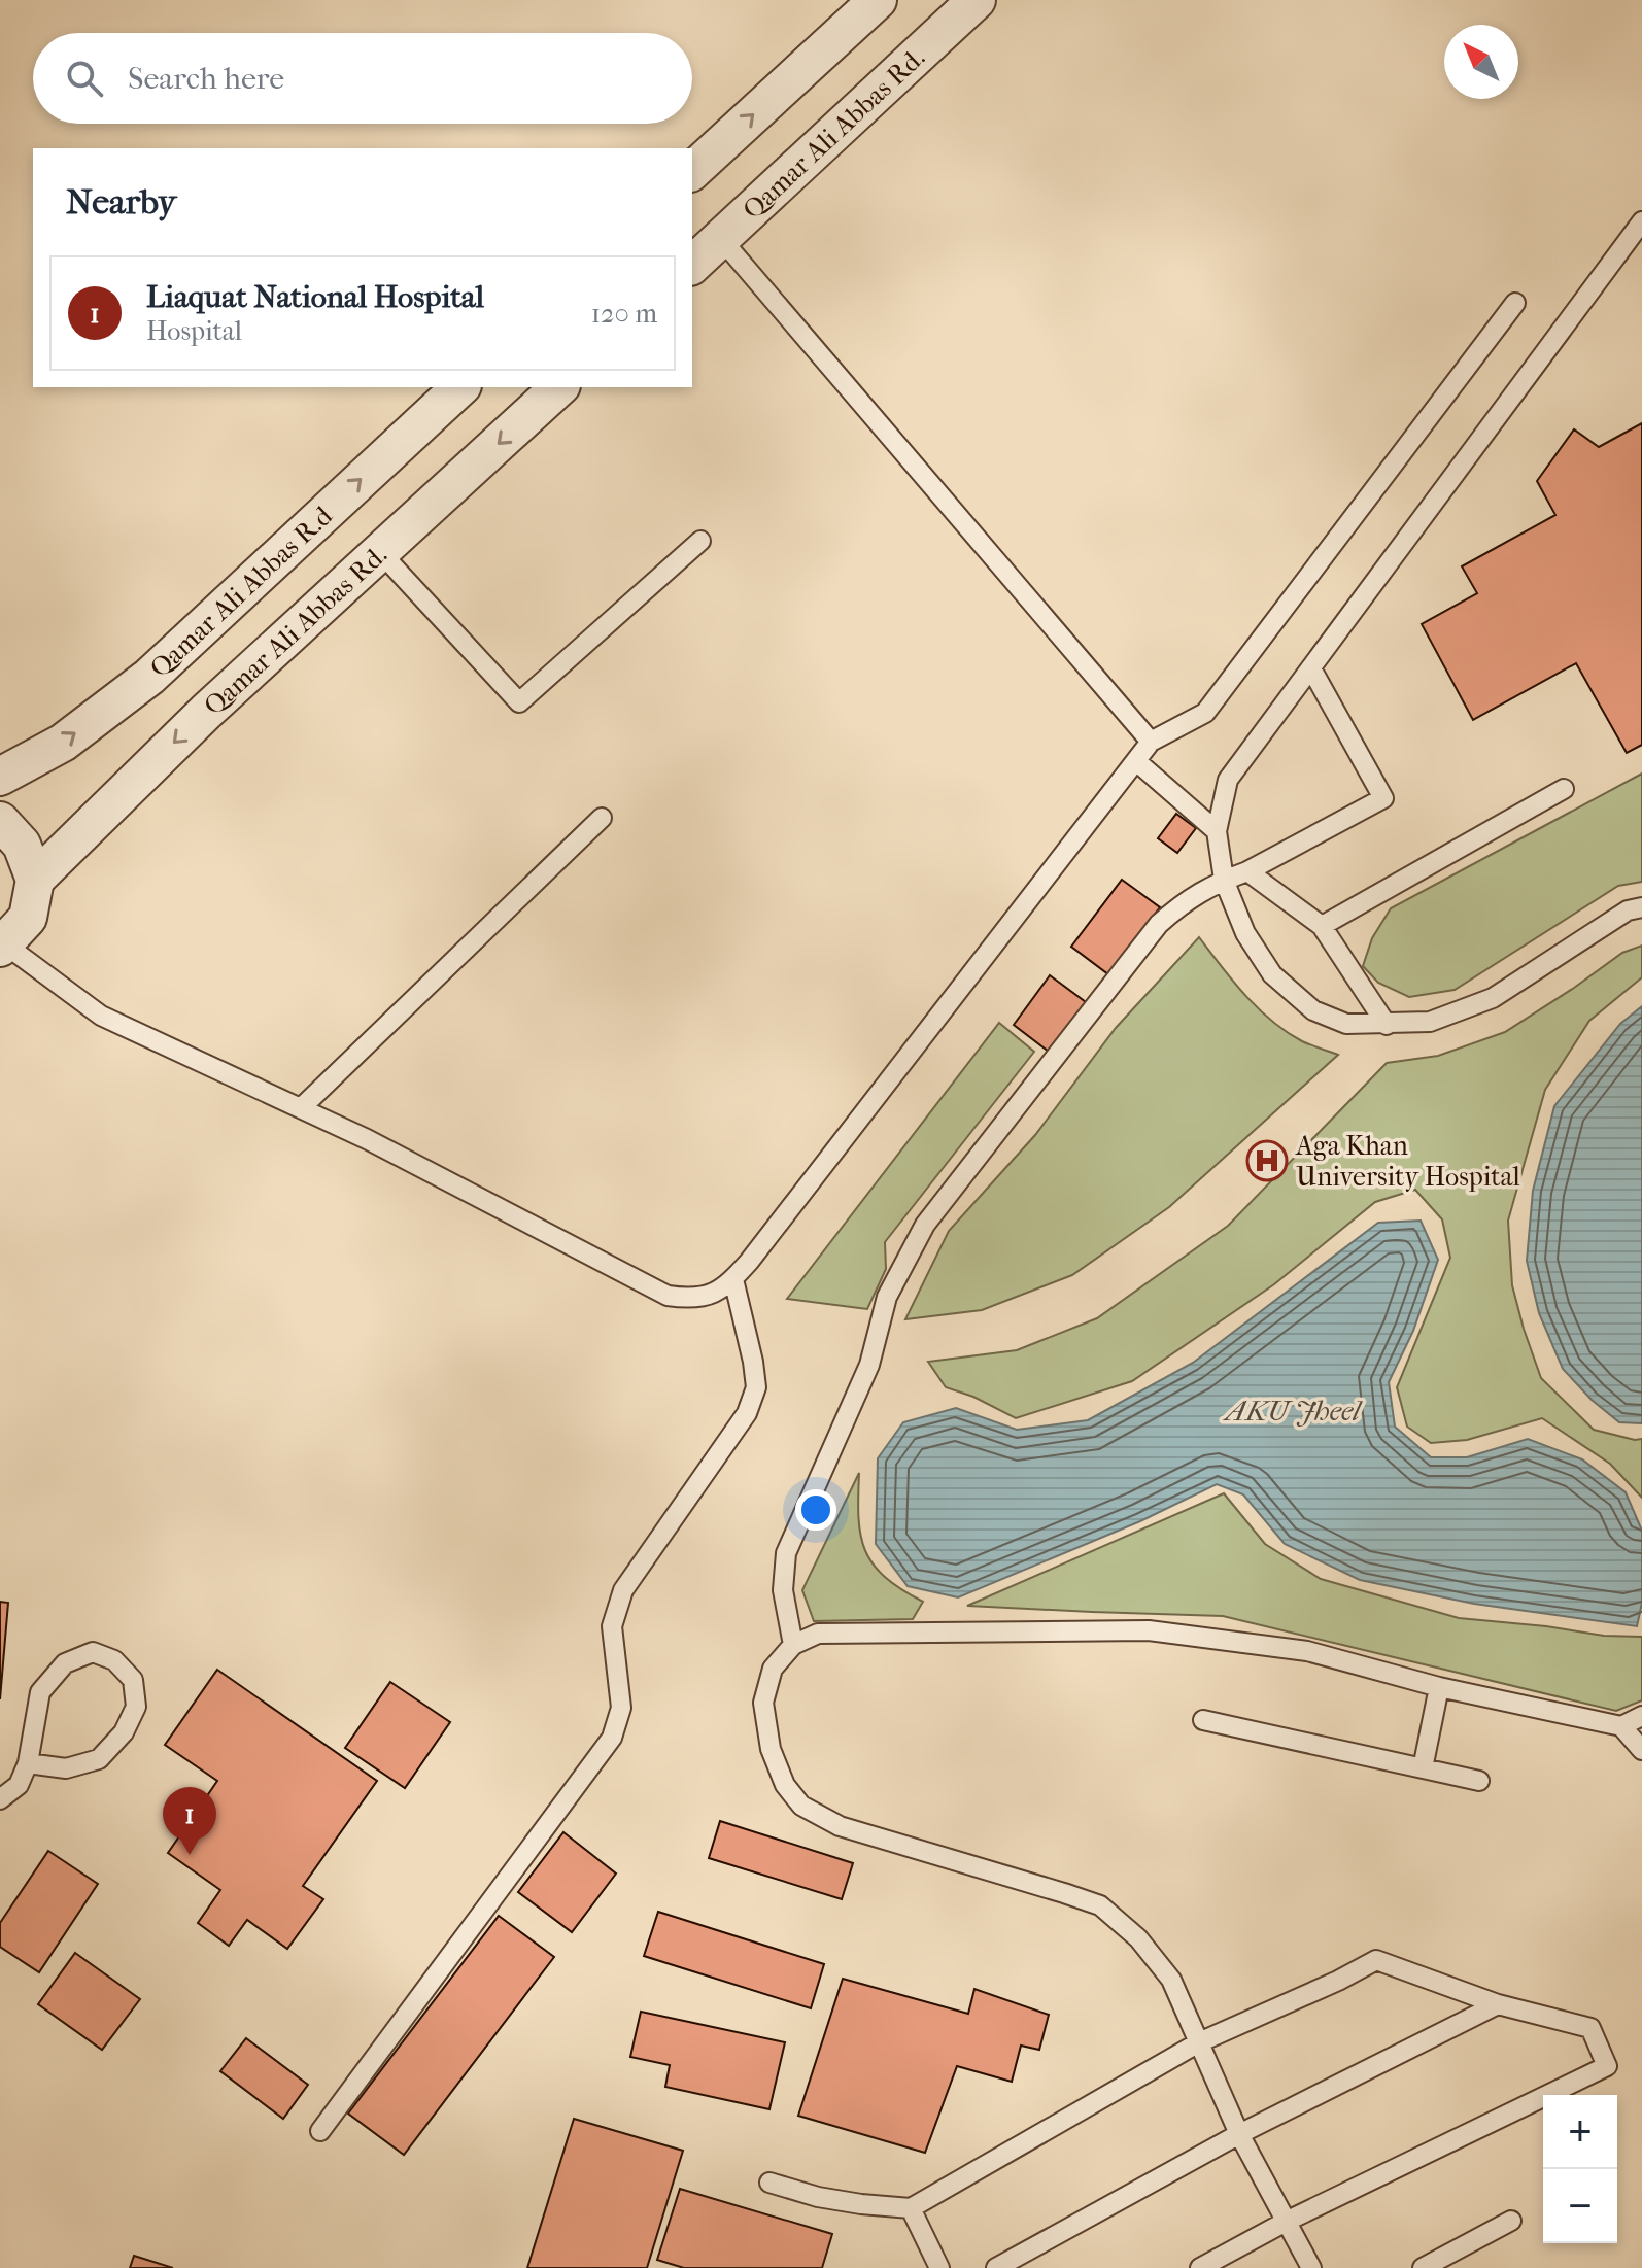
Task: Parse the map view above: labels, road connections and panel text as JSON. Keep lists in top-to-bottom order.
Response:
{
  "streets": {
    "street": ["Qamar Ali Abbas Rd.", "Qamar Ali Abbas R.d"]
  },
  "one_way": ["Qamar Ali Abbas Rd.", "Qamar Ali Abbas R.d"],
  "water": ["AKU Jheel"],
  "places": {
    "hospital": ["Aga Khan University Hospital"]
  },
  "north": "top left",
  "page": {
    "search": "Search here",
    "heading": "Nearby",
    "list": [
      {
        "mark": "1",
        "name": "Liaquat National Hospital",
        "note": "Hospital",
        "value": "120 m"
      }
    ],
    "pins": "1",
    "map_buttons": ["+", "−"]
  }
}
